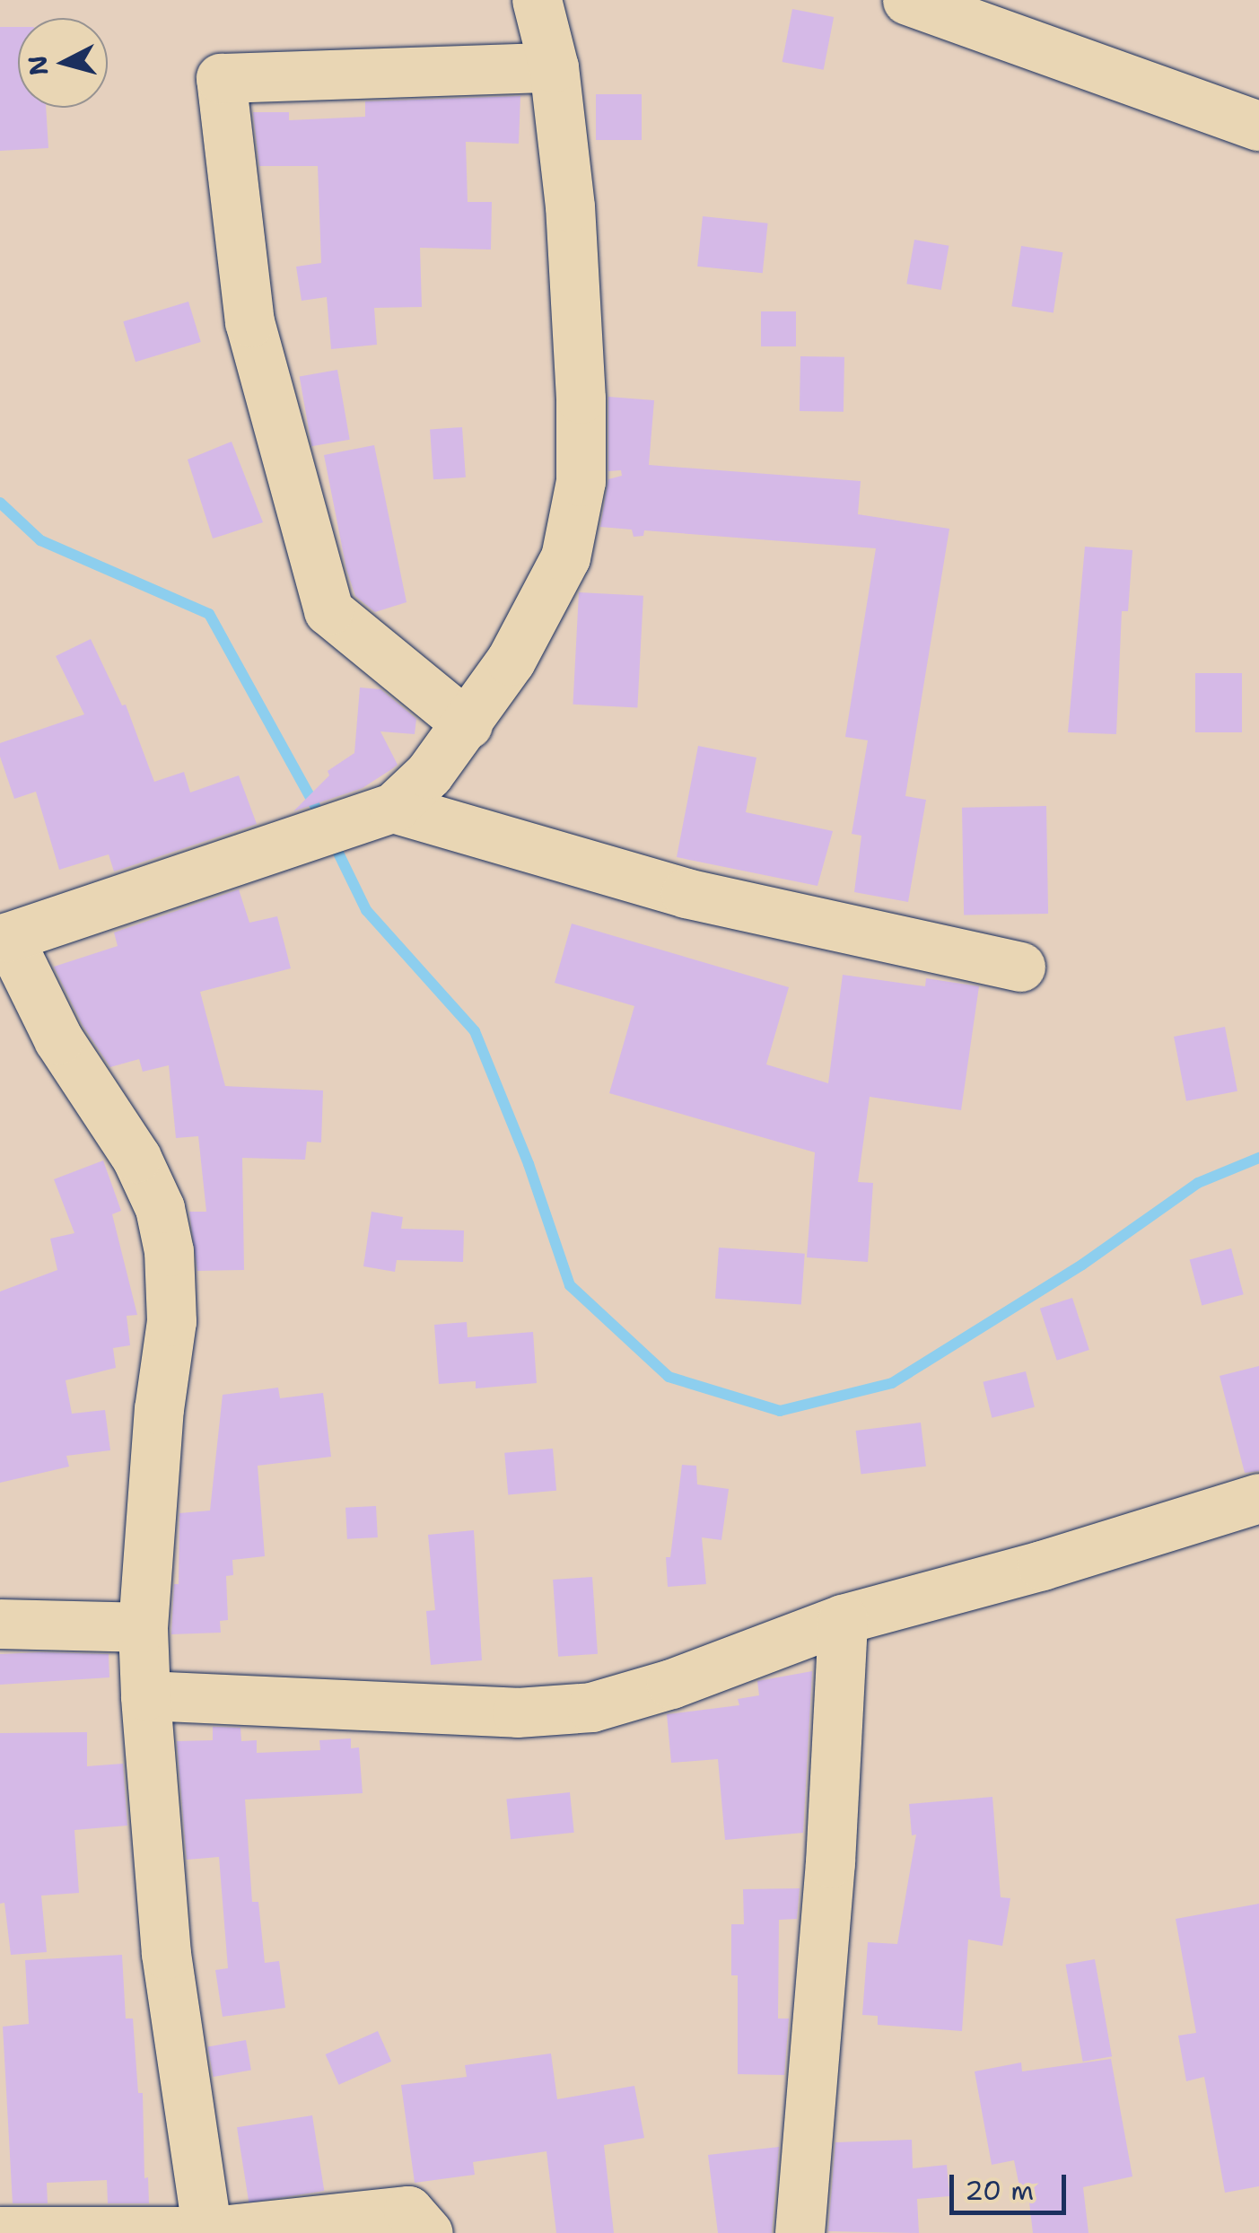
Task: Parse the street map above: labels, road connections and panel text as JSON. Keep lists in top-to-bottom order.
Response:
{
  "scale_bar": "20 m",
  "north": "left"
}
